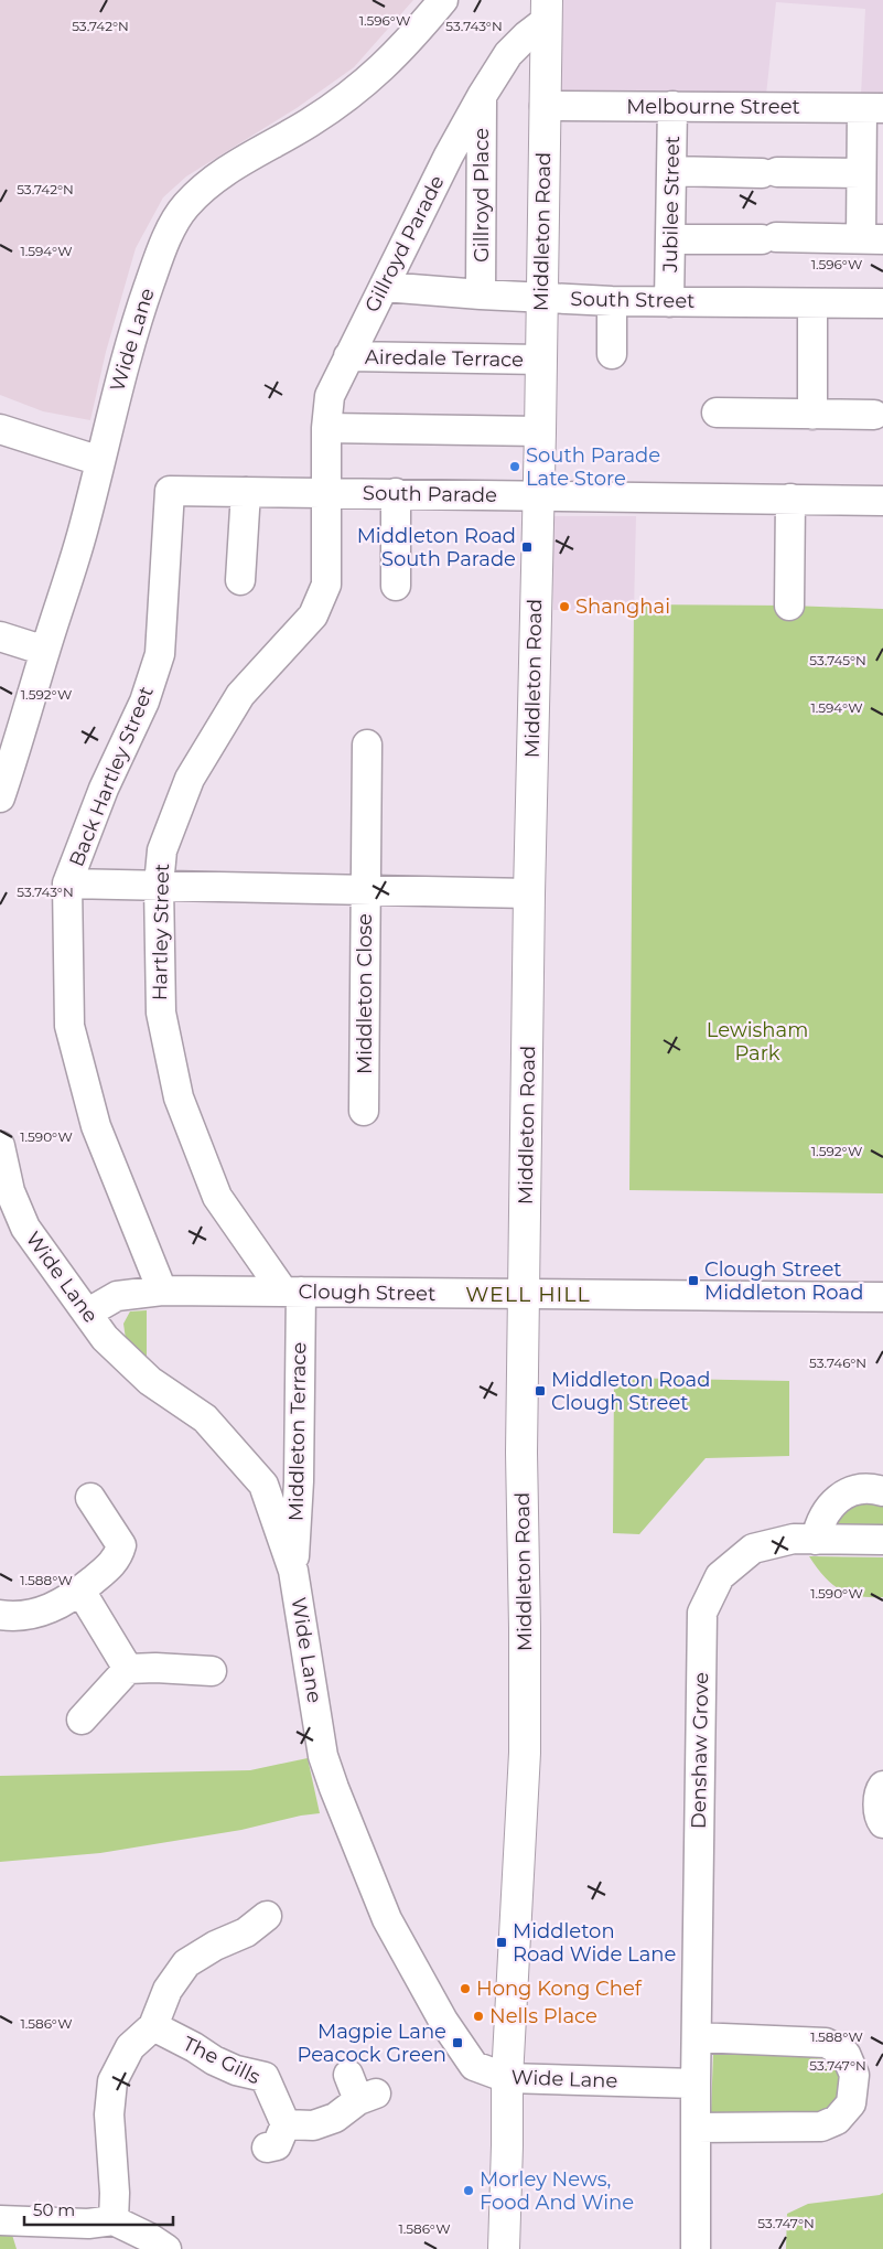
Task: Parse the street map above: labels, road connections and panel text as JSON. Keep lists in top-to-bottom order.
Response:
{
  "streets": {
    "main road": ["Middleton Road"],
    "street": [
      "Melbourne Street",
      "Gillroyd Place",
      "Jubilee Street",
      "Gillroyd Parade",
      "South Street",
      "Wide Lane",
      "Airedale Terrace",
      "South Parade",
      "Back Hartley Street",
      "Hartley Street",
      "Middleton Close",
      "Clough Street",
      "Middleton Terrace",
      "Denshaw Grove",
      "The Gills"
    ]
  },
  "crossings": [
    ["Melbourne Street", "Jubilee Street"],
    ["Melbourne Street", "Middleton Road"],
    ["Gillroyd Place", "Gillroyd Parade"],
    ["Gillroyd Place", "South Street"],
    ["Jubilee Street", "South Street"],
    ["Middleton Road", "Gillroyd Parade"],
    ["Middleton Road", "South Street"],
    ["Middleton Road", "Wide Lane"],
    ["Middleton Road", "Airedale Terrace"],
    ["Middleton Road", "South Parade"],
    ["Middleton Road", "Clough Street"],
    ["Gillroyd Parade", "South Street"],
    ["Gillroyd Parade", "Airedale Terrace"],
    ["Gillroyd Parade", "South Parade"],
    ["Gillroyd Parade", "Hartley Street"],
    ["Wide Lane", "Clough Street"],
    ["Wide Lane", "Middleton Terrace"],
    ["Wide Lane", "Denshaw Grove"],
    ["South Parade", "Back Hartley Street"],
    ["South Parade", "Hartley Street"],
    ["Back Hartley Street", "Clough Street"],
    ["Hartley Street", "Clough Street"],
    ["Hartley Street", "Middleton Terrace"],
    ["Clough Street", "Middleton Terrace"]
  ],
  "districts": ["WELL HILL"],
  "parks": ["Lewisham Park"],
  "places": {
    "other": [
      "South Parade Late Store",
      "Shanghai",
      "Hong Kong Chef",
      "Nells Place",
      "Morley News, Food And Wine"
    ],
    "transit": [
      "Middleton Road South Parade",
      "Clough Street Middleton Road",
      "Middleton Road Clough Street",
      "Middleton Road Wide Lane",
      "Magpie Lane Peacock Green"
    ]
  },
  "scale_bar": "50 m",
  "coordinates": [
    "1.596°W",
    "53.742°N",
    "53.743°N",
    "1.594°W",
    "53.745°N",
    "1.592°W",
    "1.590°W",
    "53.746°N",
    "1.588°W",
    "1.586°W",
    "53.747°N"
  ]
}
